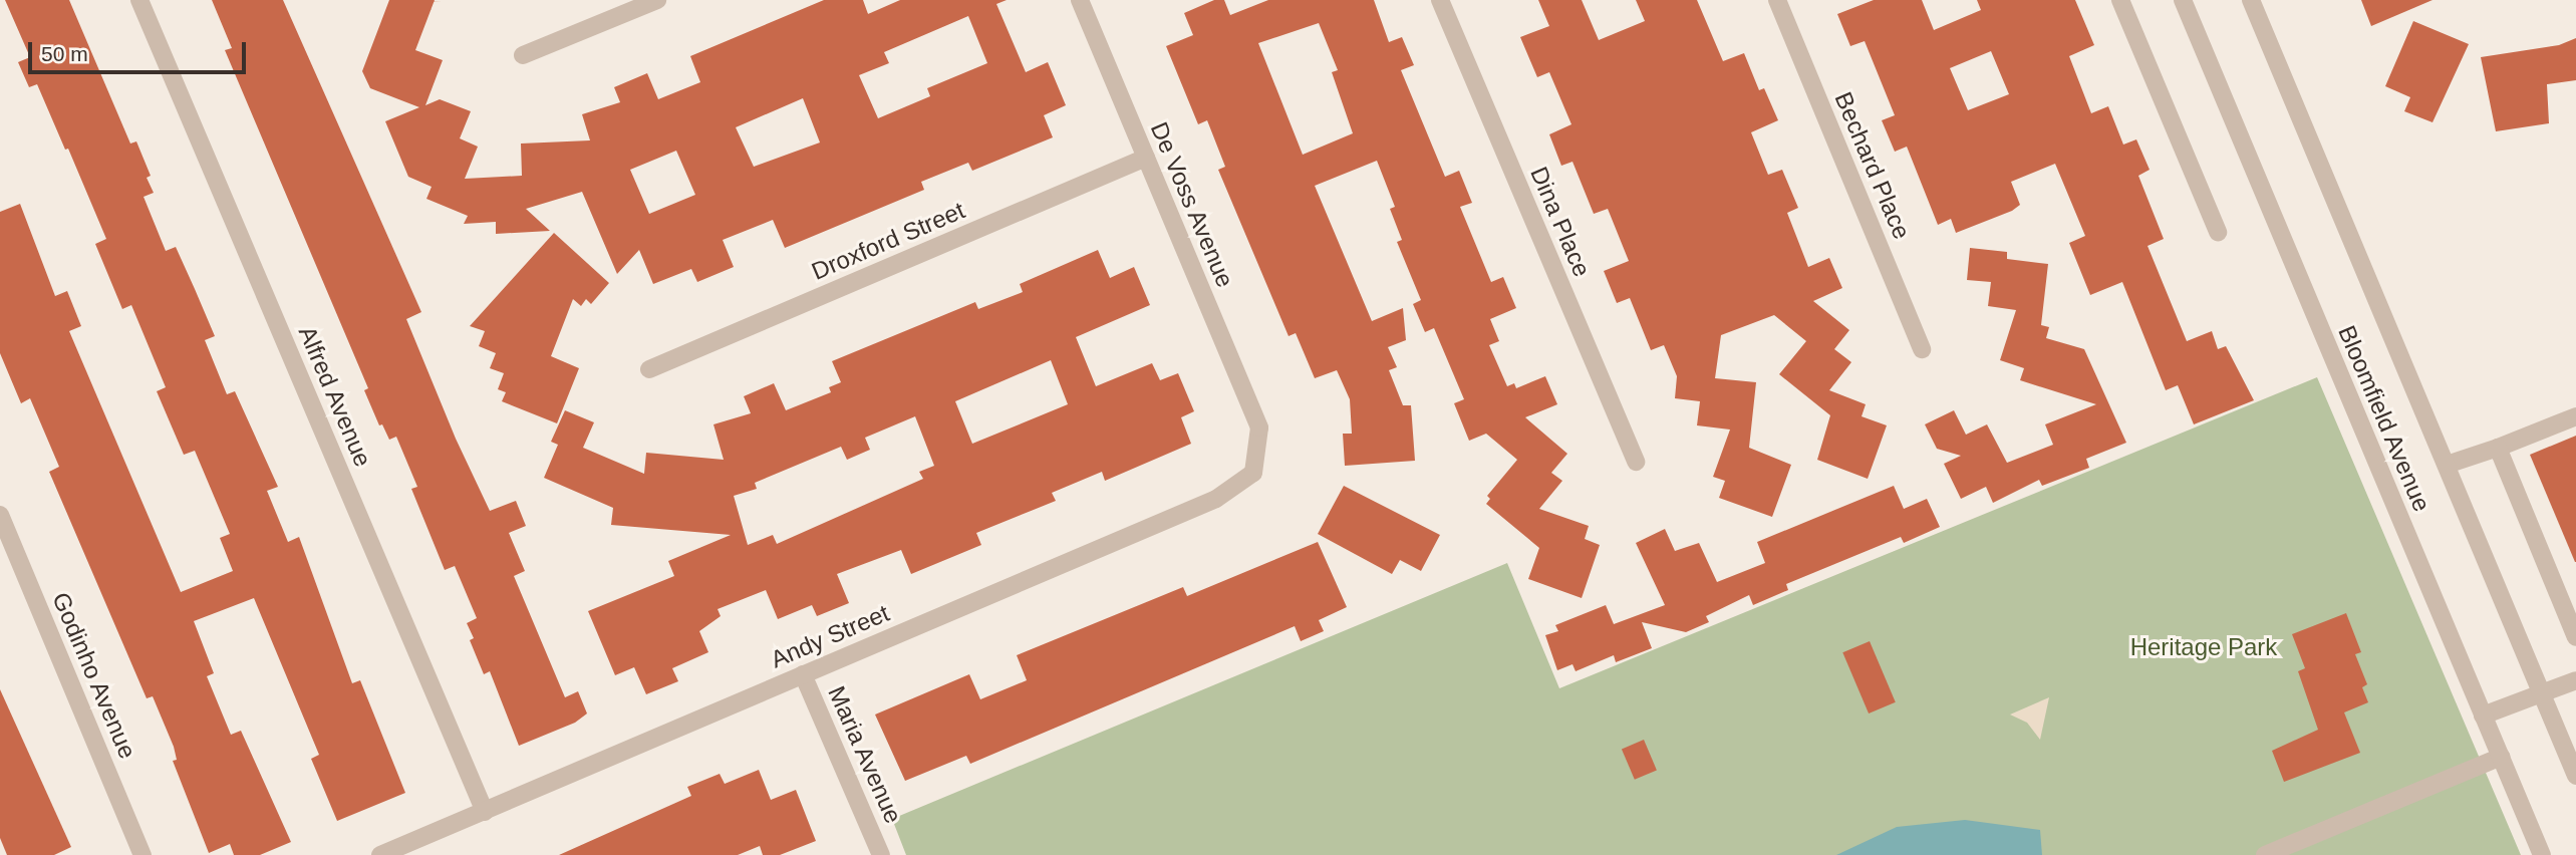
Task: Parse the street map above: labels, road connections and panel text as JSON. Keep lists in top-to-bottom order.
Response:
{
  "streets": {
    "street": [
      "Bechard Place",
      "De Voss Avenue",
      "Dina Place",
      "Droxford Street",
      "Alfred Avenue",
      "Bloomfield Avenue",
      "Andy Street",
      "Godinho Avenue",
      "Maria Avenue"
    ]
  },
  "crossings": [
    ["De Voss Avenue", "Droxford Street"],
    ["De Voss Avenue", "Andy Street"],
    ["Alfred Avenue", "Andy Street"],
    ["Andy Street", "Maria Avenue"]
  ],
  "parks": ["Heritage Park"],
  "scale_bar": "50 m"
}
